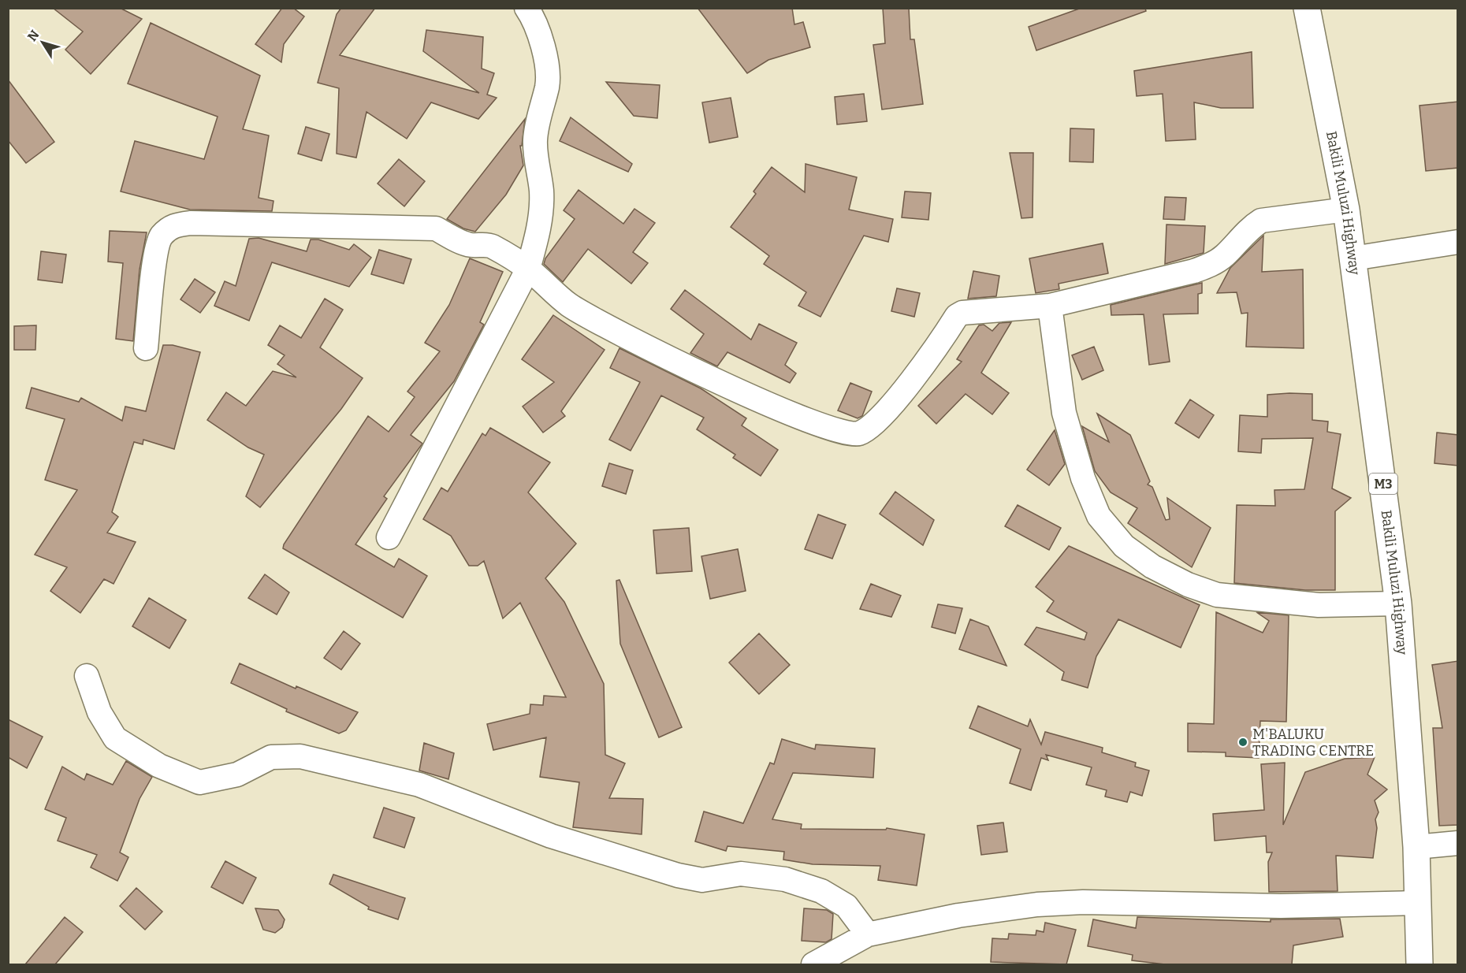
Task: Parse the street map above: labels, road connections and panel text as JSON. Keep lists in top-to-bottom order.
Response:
{
  "streets": {
    "highway": ["Bakili Muluzi Highway", "M3"]
  },
  "places": ["M'BALUKU TRADING CENTRE"],
  "north": "top left"
}
